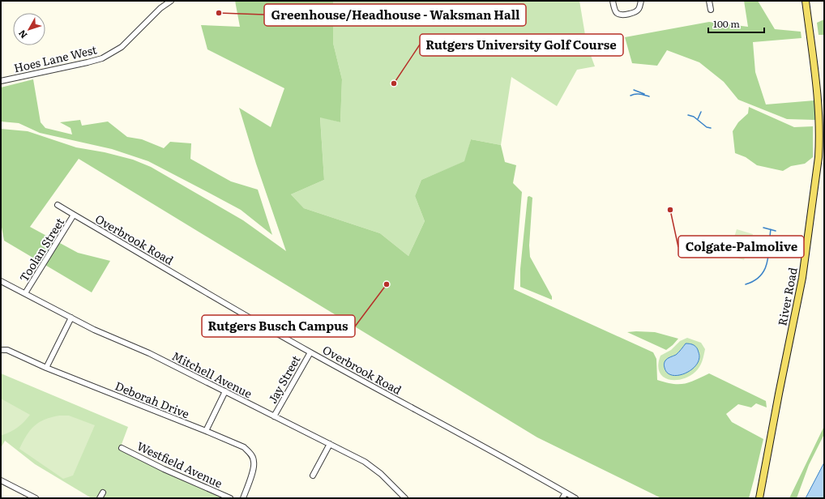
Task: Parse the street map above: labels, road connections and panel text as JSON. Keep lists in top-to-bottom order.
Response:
{
  "streets": {
    "main road": ["River Road"],
    "street": [
      "Hoes Lane West",
      "Overbrook Road",
      "Toolan Street",
      "Mitchell Avenue",
      "Jay Street",
      "Deborah Drive",
      "Westfield Avenue"
    ]
  },
  "crossings": [
    ["Overbrook Road", "Toolan Street"],
    ["Overbrook Road", "Jay Street"],
    ["Toolan Street", "Mitchell Avenue"],
    ["Mitchell Avenue", "Jay Street"]
  ],
  "places": [
    "Greenhouse/Headhouse - Waksman Hall",
    "Rutgers University Golf Course",
    "Colgate-Palmolive",
    "Rutgers Busch Campus"
  ],
  "scale_bar": "100 m",
  "north": "bottom left"
}
